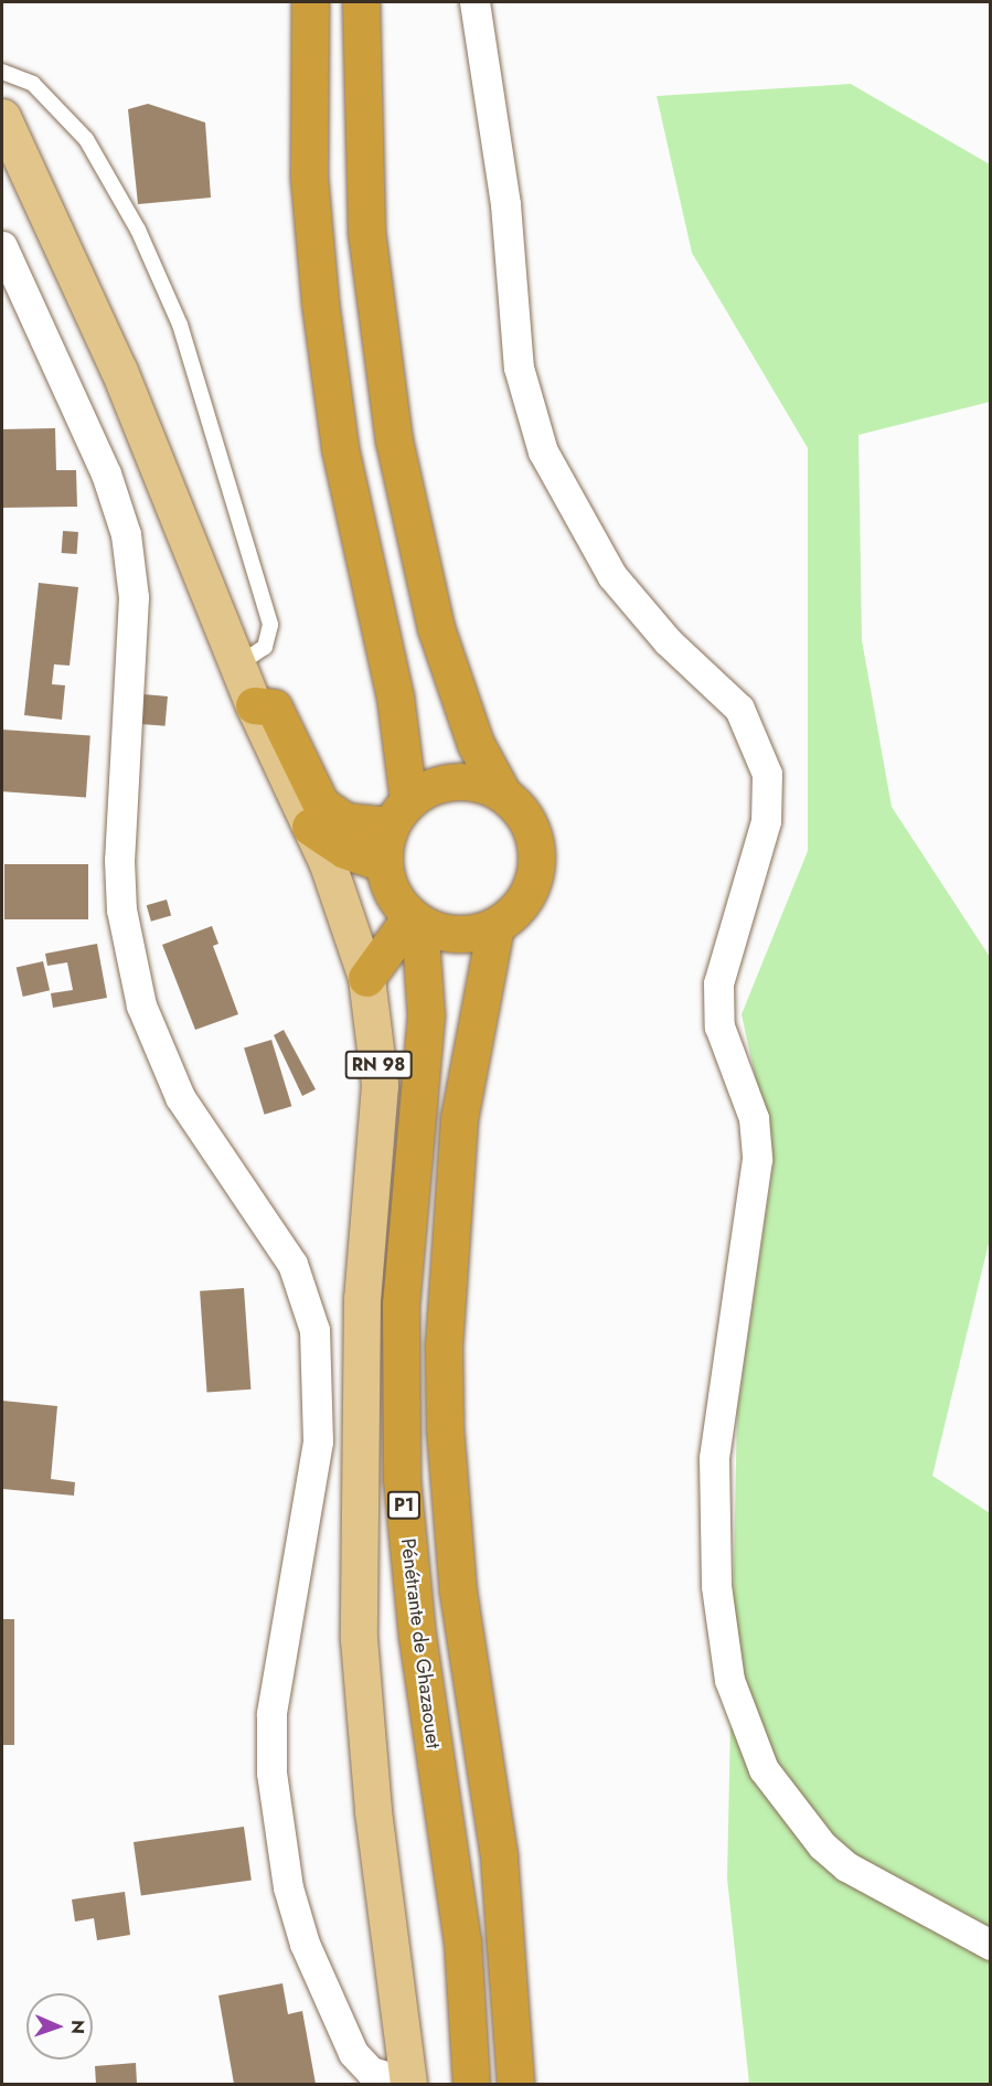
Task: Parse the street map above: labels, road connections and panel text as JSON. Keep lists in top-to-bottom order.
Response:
{
  "streets": {
    "highway": ["P1", "Pénétrante de Ghazaouet"],
    "main road": ["RN 98"]
  },
  "crossings": [
    ["P1", "Pénétrante de Ghazaouet"]
  ],
  "north": "right"
}
